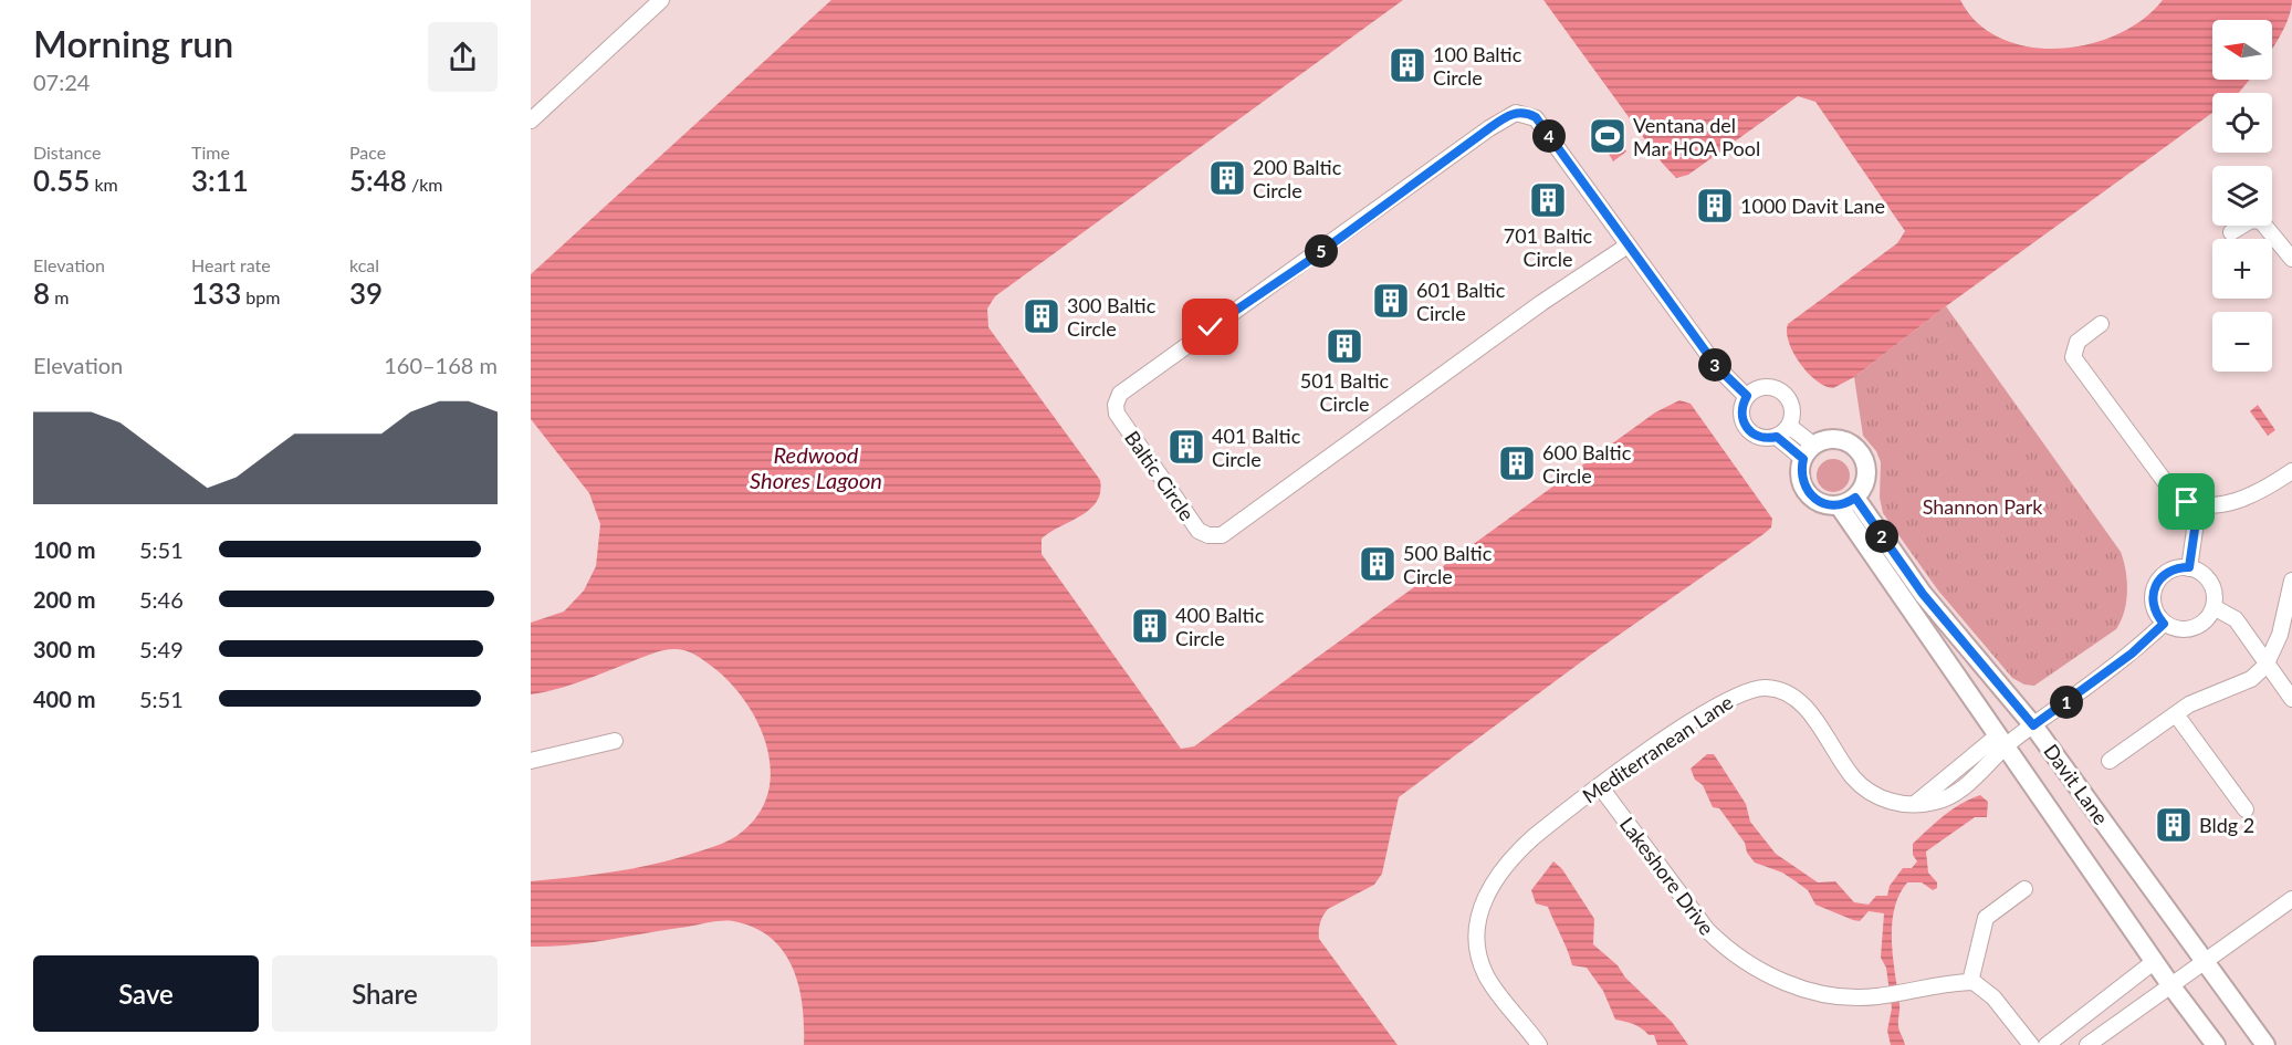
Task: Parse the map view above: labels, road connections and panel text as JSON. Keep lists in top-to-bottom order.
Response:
{
  "streets": {
    "street": [
      "Baltic Circle",
      "Mediterranean Lane",
      "Davit Lane",
      "Lakeshore Drive"
    ]
  },
  "crossings": [
    ["Mediterranean Lane", "Davit Lane"],
    ["Mediterranean Lane", "Lakeshore Drive"]
  ],
  "water": ["Redwood Shores Lagoon"],
  "parks": ["Shannon Park"],
  "places": {
    "building": [
      "100 Baltic Circle",
      "200 Baltic Circle",
      "701 Baltic Circle",
      "1000 Davit Lane",
      "601 Baltic Circle",
      "300 Baltic Circle",
      "501 Baltic Circle",
      "401 Baltic Circle",
      "600 Baltic Circle",
      "500 Baltic Circle",
      "400 Baltic Circle",
      "Bldg 2"
    ],
    "sports": ["Ventana del Mar HOA Pool"]
  },
  "north": "left",
  "page": {
    "heading": ["Morning run", "07:24"],
    "map_buttons": ["+", "−"],
    "stats": [
      ["Distance", "0.55 km"],
      ["Time", "3:11"],
      ["Pace", "5:48 /km"],
      ["Elevation", "8 m"],
      ["Heart rate", "133 bpm"],
      ["kcal", "39"]
    ],
    "pins": [
      "4",
      "5",
      "3",
      "2",
      "1"
    ],
    "chart": ["Elevation", "160–168 m"],
    "list": [
      {
        "name": "100 m",
        "note": "5:51"
      },
      {
        "name": "200 m",
        "note": "5:46"
      },
      {
        "name": "300 m",
        "note": "5:49"
      },
      {
        "name": "400 m",
        "note": "5:51"
      }
    ],
    "buttons": ["Save", "Share"]
  }
}
